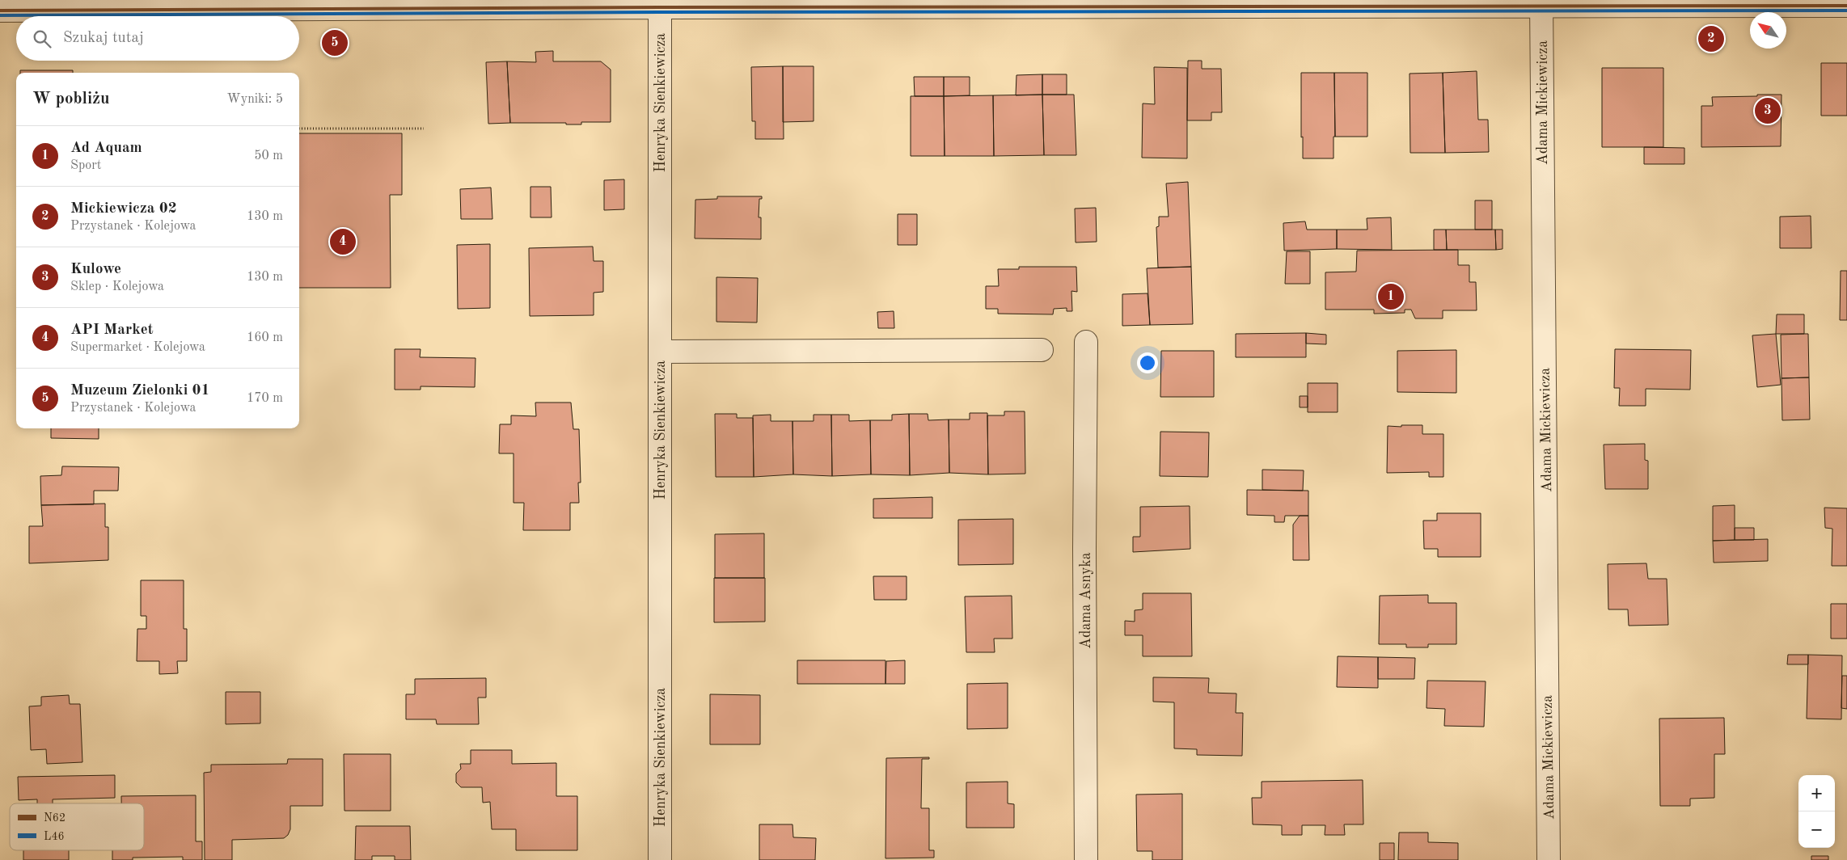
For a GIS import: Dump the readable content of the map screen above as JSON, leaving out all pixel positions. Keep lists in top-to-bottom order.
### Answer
{
  "streets": {
    "street": ["Henryka Sienkiewicza", "Adama Mickiewicza", "Adama Asnyka"]
  },
  "lines": ["transit line N62", "transit line L46"],
  "legend": ["N62", "L46"],
  "north": "top left",
  "page": {
    "search": "Szukaj tutaj",
    "pins": [
      "2",
      "5",
      "3",
      "4",
      "1"
    ],
    "heading": ["W pobliżu", "Wyniki: 5"],
    "list": [
      {
        "mark": "1",
        "name": "Ad Aquam",
        "note": "Sport",
        "value": "50 m"
      },
      {
        "mark": "2",
        "name": "Mickiewicza 02",
        "note": "Przystanek · Kolejowa",
        "value": "130 m"
      },
      {
        "mark": "3",
        "name": "Kulowe",
        "note": "Sklep · Kolejowa",
        "value": "130 m"
      },
      {
        "mark": "4",
        "name": "API Market",
        "note": "Supermarket · Kolejowa",
        "value": "160 m"
      },
      {
        "mark": "5",
        "name": "Muzeum Zielonki 01",
        "note": "Przystanek · Kolejowa",
        "value": "170 m"
      }
    ],
    "map_buttons": ["+", "−"]
  }
}
